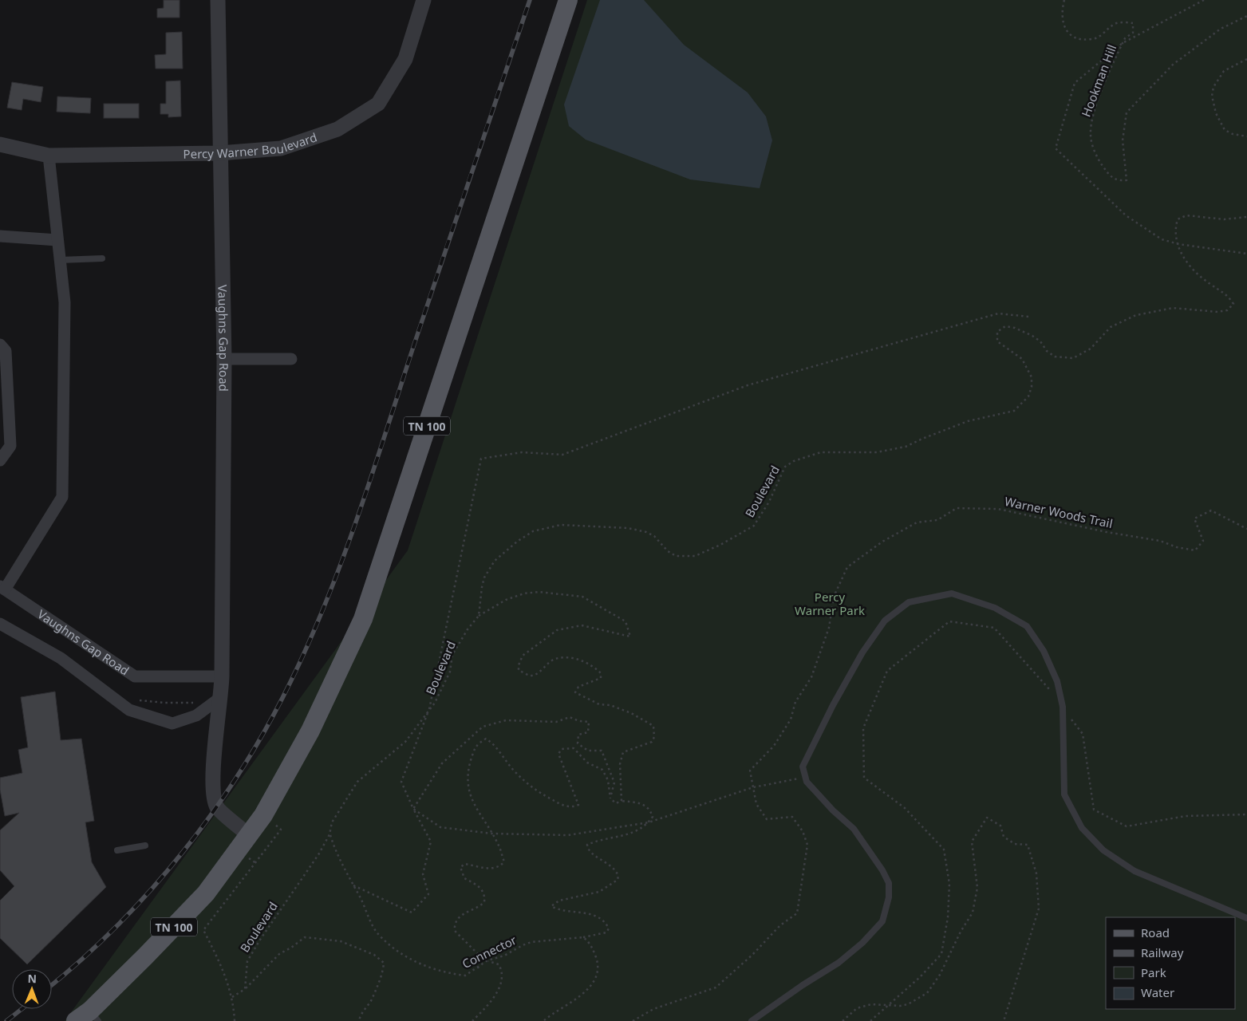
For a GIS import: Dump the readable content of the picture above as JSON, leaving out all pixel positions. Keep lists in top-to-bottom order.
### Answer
{
  "streets": {
    "main road": ["TN 100"],
    "street": ["Percy Warner Boulevard", "Vaughns Gap Road"],
    "path": [
      "Hookman Hill",
      "Boulevard",
      "Warner Woods Trail",
      "Connector"
    ]
  },
  "crossings": [
    ["Percy Warner Boulevard", "Vaughns Gap Road"],
    ["Vaughns Gap Road", "TN 100"],
    ["Boulevard", "Connector"]
  ],
  "parks": ["Percy Warner Park"],
  "legend": [
    "Road",
    "Railway",
    "Park",
    "Water"
  ],
  "north": "top"
}
